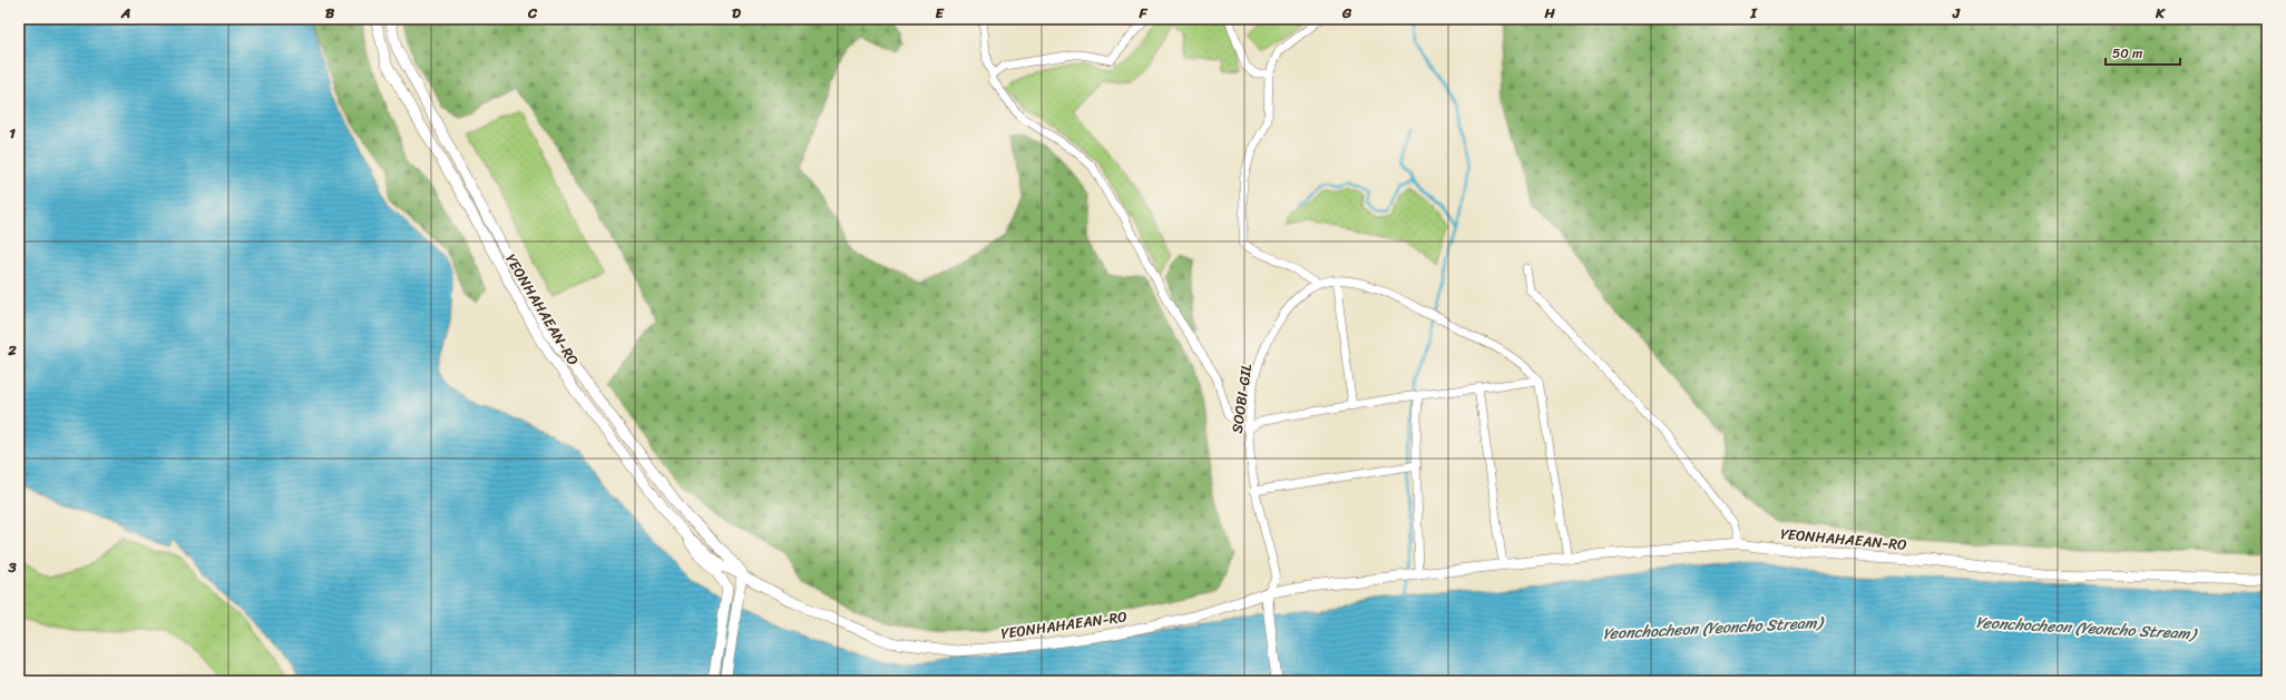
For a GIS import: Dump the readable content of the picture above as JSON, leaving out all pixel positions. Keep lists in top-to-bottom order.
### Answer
{
  "streets": {
    "street": ["YEONHAHAEAN-RO", "SOOBI-GIL"]
  },
  "crossings": [
    ["YEONHAHAEAN-RO", "SOOBI-GIL"]
  ],
  "water": ["Yeonchocheon (Yeoncho Stream)"],
  "scale_bar": "50 m",
  "grid": {
    "columns": [
      "A",
      "B",
      "C",
      "D",
      "E",
      "F",
      "G",
      "H",
      "I",
      "J",
      "K"
    ],
    "rows": ["1", "2", "3"]
  }
}
